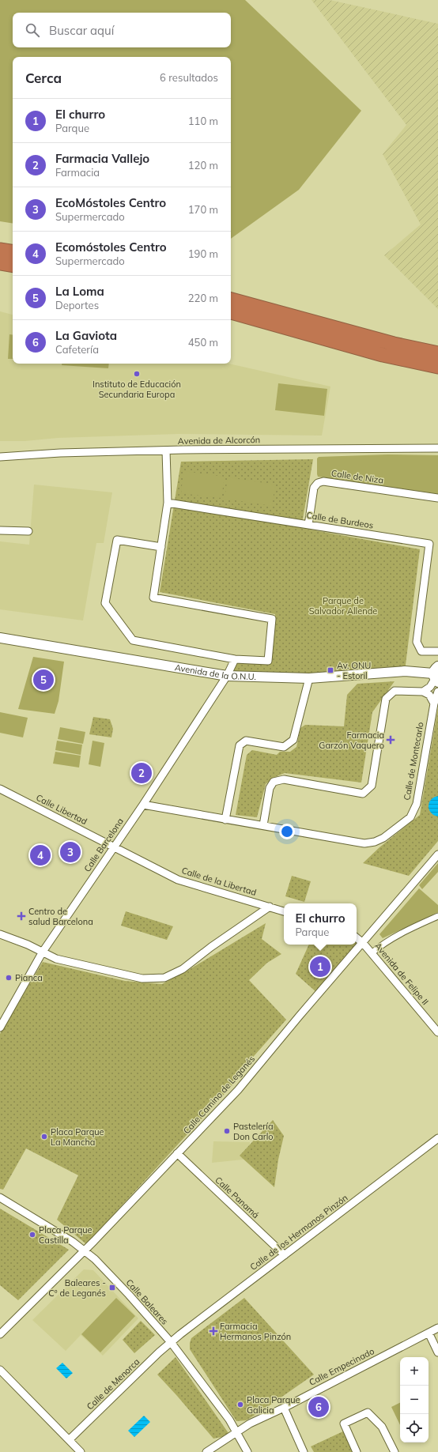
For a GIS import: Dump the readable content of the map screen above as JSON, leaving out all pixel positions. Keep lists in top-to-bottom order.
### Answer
{
  "streets": {
    "street": [
      "Avenida de Alcorcón",
      "Calle de Niza",
      "Calle de Burdeos",
      "Avenida de la O.N.U.",
      "Calle de Montecarlo",
      "Calle Libertad",
      "Calle Barcelona",
      "Calle de la Libertad",
      "Avenida de Felipe II",
      "Calle Camino de Leganés",
      "Calle Panamá",
      "Calle de los Hermanos Pinzón",
      "Calle Baleares",
      "Calle Empecinado",
      "Calle de Menorca"
    ]
  },
  "crossings": [
    ["Calle de Niza", "Calle de Burdeos"],
    ["Avenida de la O.N.U.", "Calle Barcelona"],
    ["Calle de Montecarlo", "Calle Barcelona"],
    ["Calle Libertad", "Calle Barcelona"],
    ["Calle Libertad", "Calle de la Libertad"],
    ["Calle Barcelona", "Calle de la Libertad"],
    ["Avenida de Felipe II", "Calle Camino de Leganés"],
    ["Calle Camino de Leganés", "Calle Panamá"],
    ["Calle Camino de Leganés", "Calle Baleares"],
    ["Calle Panamá", "Calle de los Hermanos Pinzón"],
    ["Calle de los Hermanos Pinzón", "Calle Baleares"],
    ["Calle de los Hermanos Pinzón", "Calle de Menorca"],
    ["Calle Baleares", "Calle Empecinado"],
    ["Calle Baleares", "Calle de Menorca"]
  ],
  "parks": ["Parque de Salvador Allende"],
  "places": {
    "other": [
      "Instituto de Educación Secundaria Europa",
      "Pianca",
      "Pastelería Don Carlo",
      "Placa Parque La Mancha",
      "Placa Parque Castilla",
      "Placa Parque Galicia"
    ],
    "transit": ["Av. ONU - Estoril", "Baleares - Cº de Leganés"],
    "health": ["Farmacia Garzón Vaquero", "Centro de salud Barcelona", "Farmacia Hermanos Pinzón"]
  },
  "page": {
    "search": "Buscar aquí",
    "heading": ["Cerca", "6 resultados"],
    "list": [
      {
        "mark": "1",
        "name": "El churro",
        "note": "Parque",
        "value": "110 m"
      },
      {
        "mark": "2",
        "name": "Farmacia Vallejo",
        "note": "Farmacia",
        "value": "120 m"
      },
      {
        "mark": "3",
        "name": "EcoMóstoles Centro",
        "note": "Supermercado",
        "value": "170 m"
      },
      {
        "mark": "4",
        "name": "Ecomóstoles Centro",
        "note": "Supermercado",
        "value": "190 m"
      },
      {
        "mark": "5",
        "name": "La Loma",
        "note": "Deportes",
        "value": "220 m"
      },
      {
        "mark": "6",
        "name": "La Gaviota",
        "note": "Cafetería",
        "value": "450 m"
      }
    ],
    "pins": [
      "5",
      "2",
      "3",
      "4",
      "1",
      "6"
    ],
    "popup": ["El churro", "Parque"],
    "map_buttons": ["+", "−"]
  }
}
